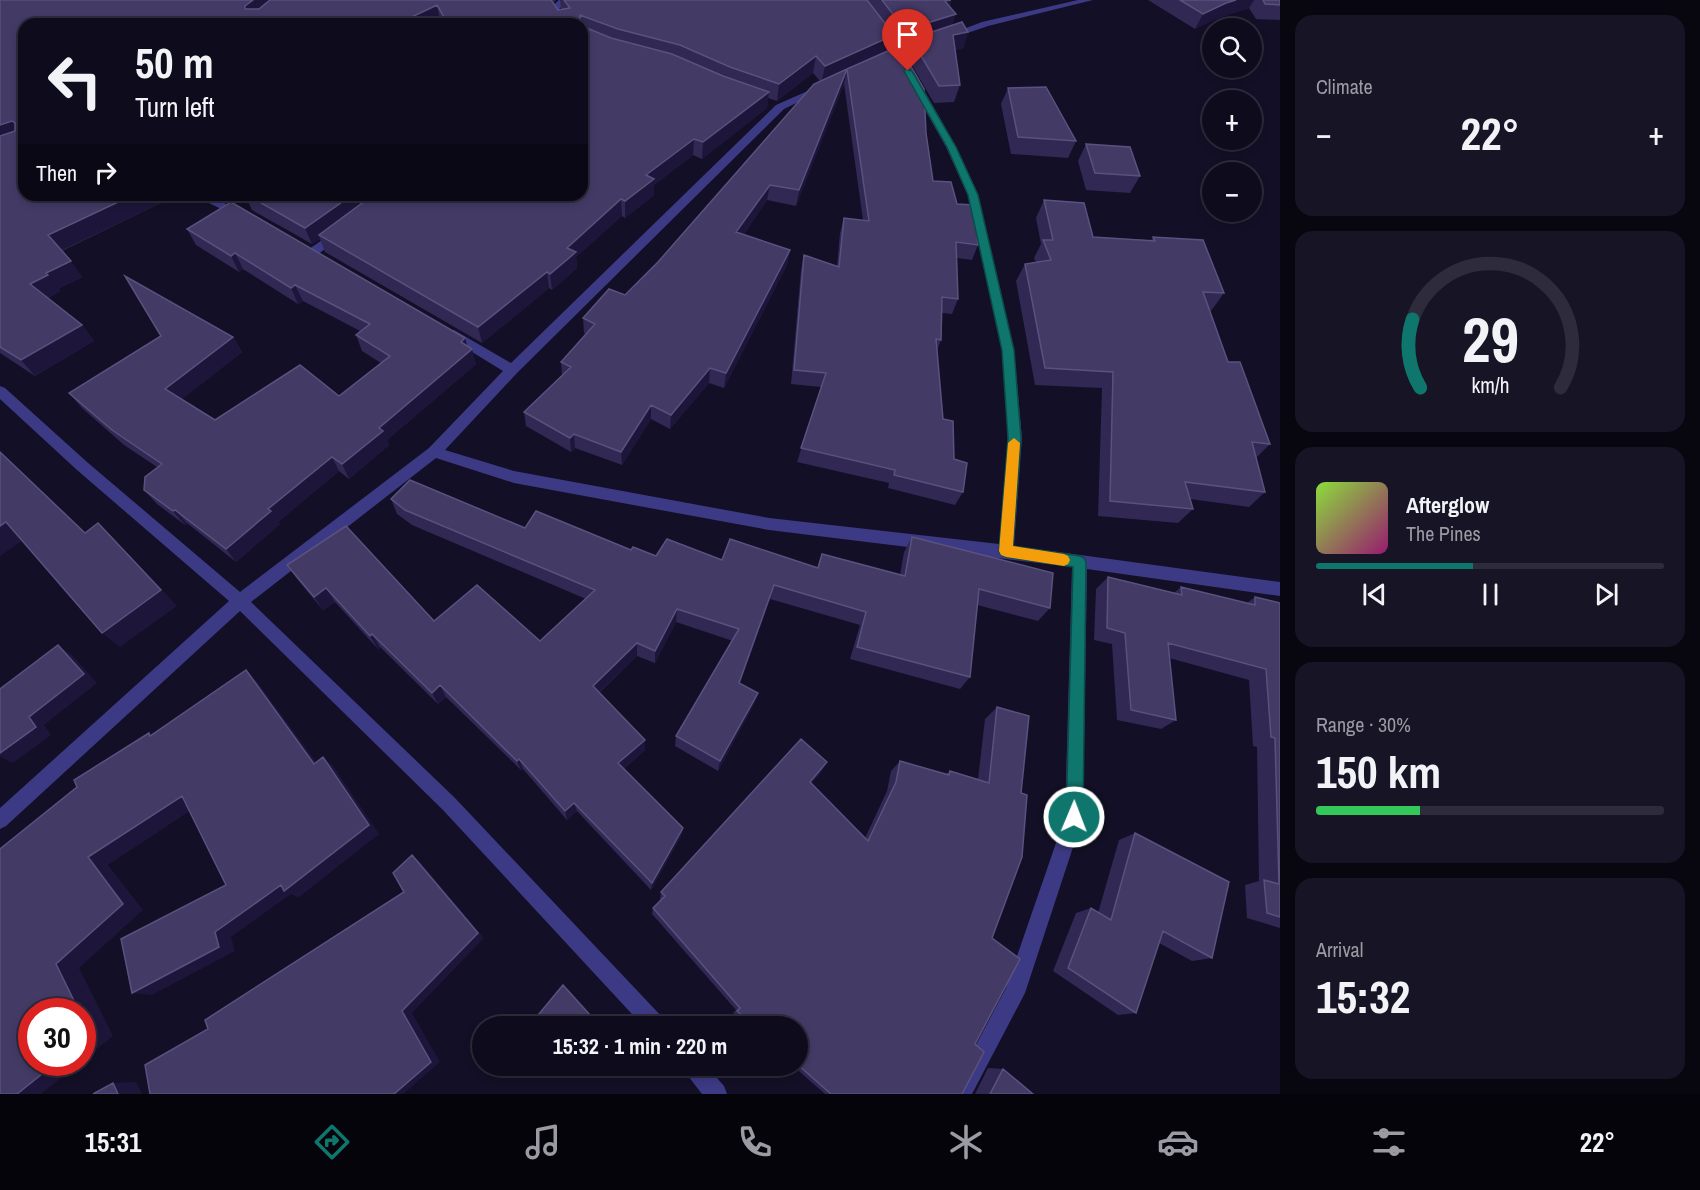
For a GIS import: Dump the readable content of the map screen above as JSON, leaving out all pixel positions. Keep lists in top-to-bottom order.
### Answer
{
  "page": {
    "tile": [
      "Climate",
      ["Range · 30%", "150 km"],
      ["Arrival", "15:32"]
    ],
    "map_buttons": ["+", "−"],
    "turn": ["50 m", "Turn left"],
    "heat": ["−", "22°", "+"],
    "then": "Then",
    "song": ["Afterglow", "The Pines"],
    "limit": "30",
    "trip": "15:32 · 1 min · 220 m",
    "tabs": ["15:31", "22°"],
    "gauge": ["29", "km/h"]
  }
}
